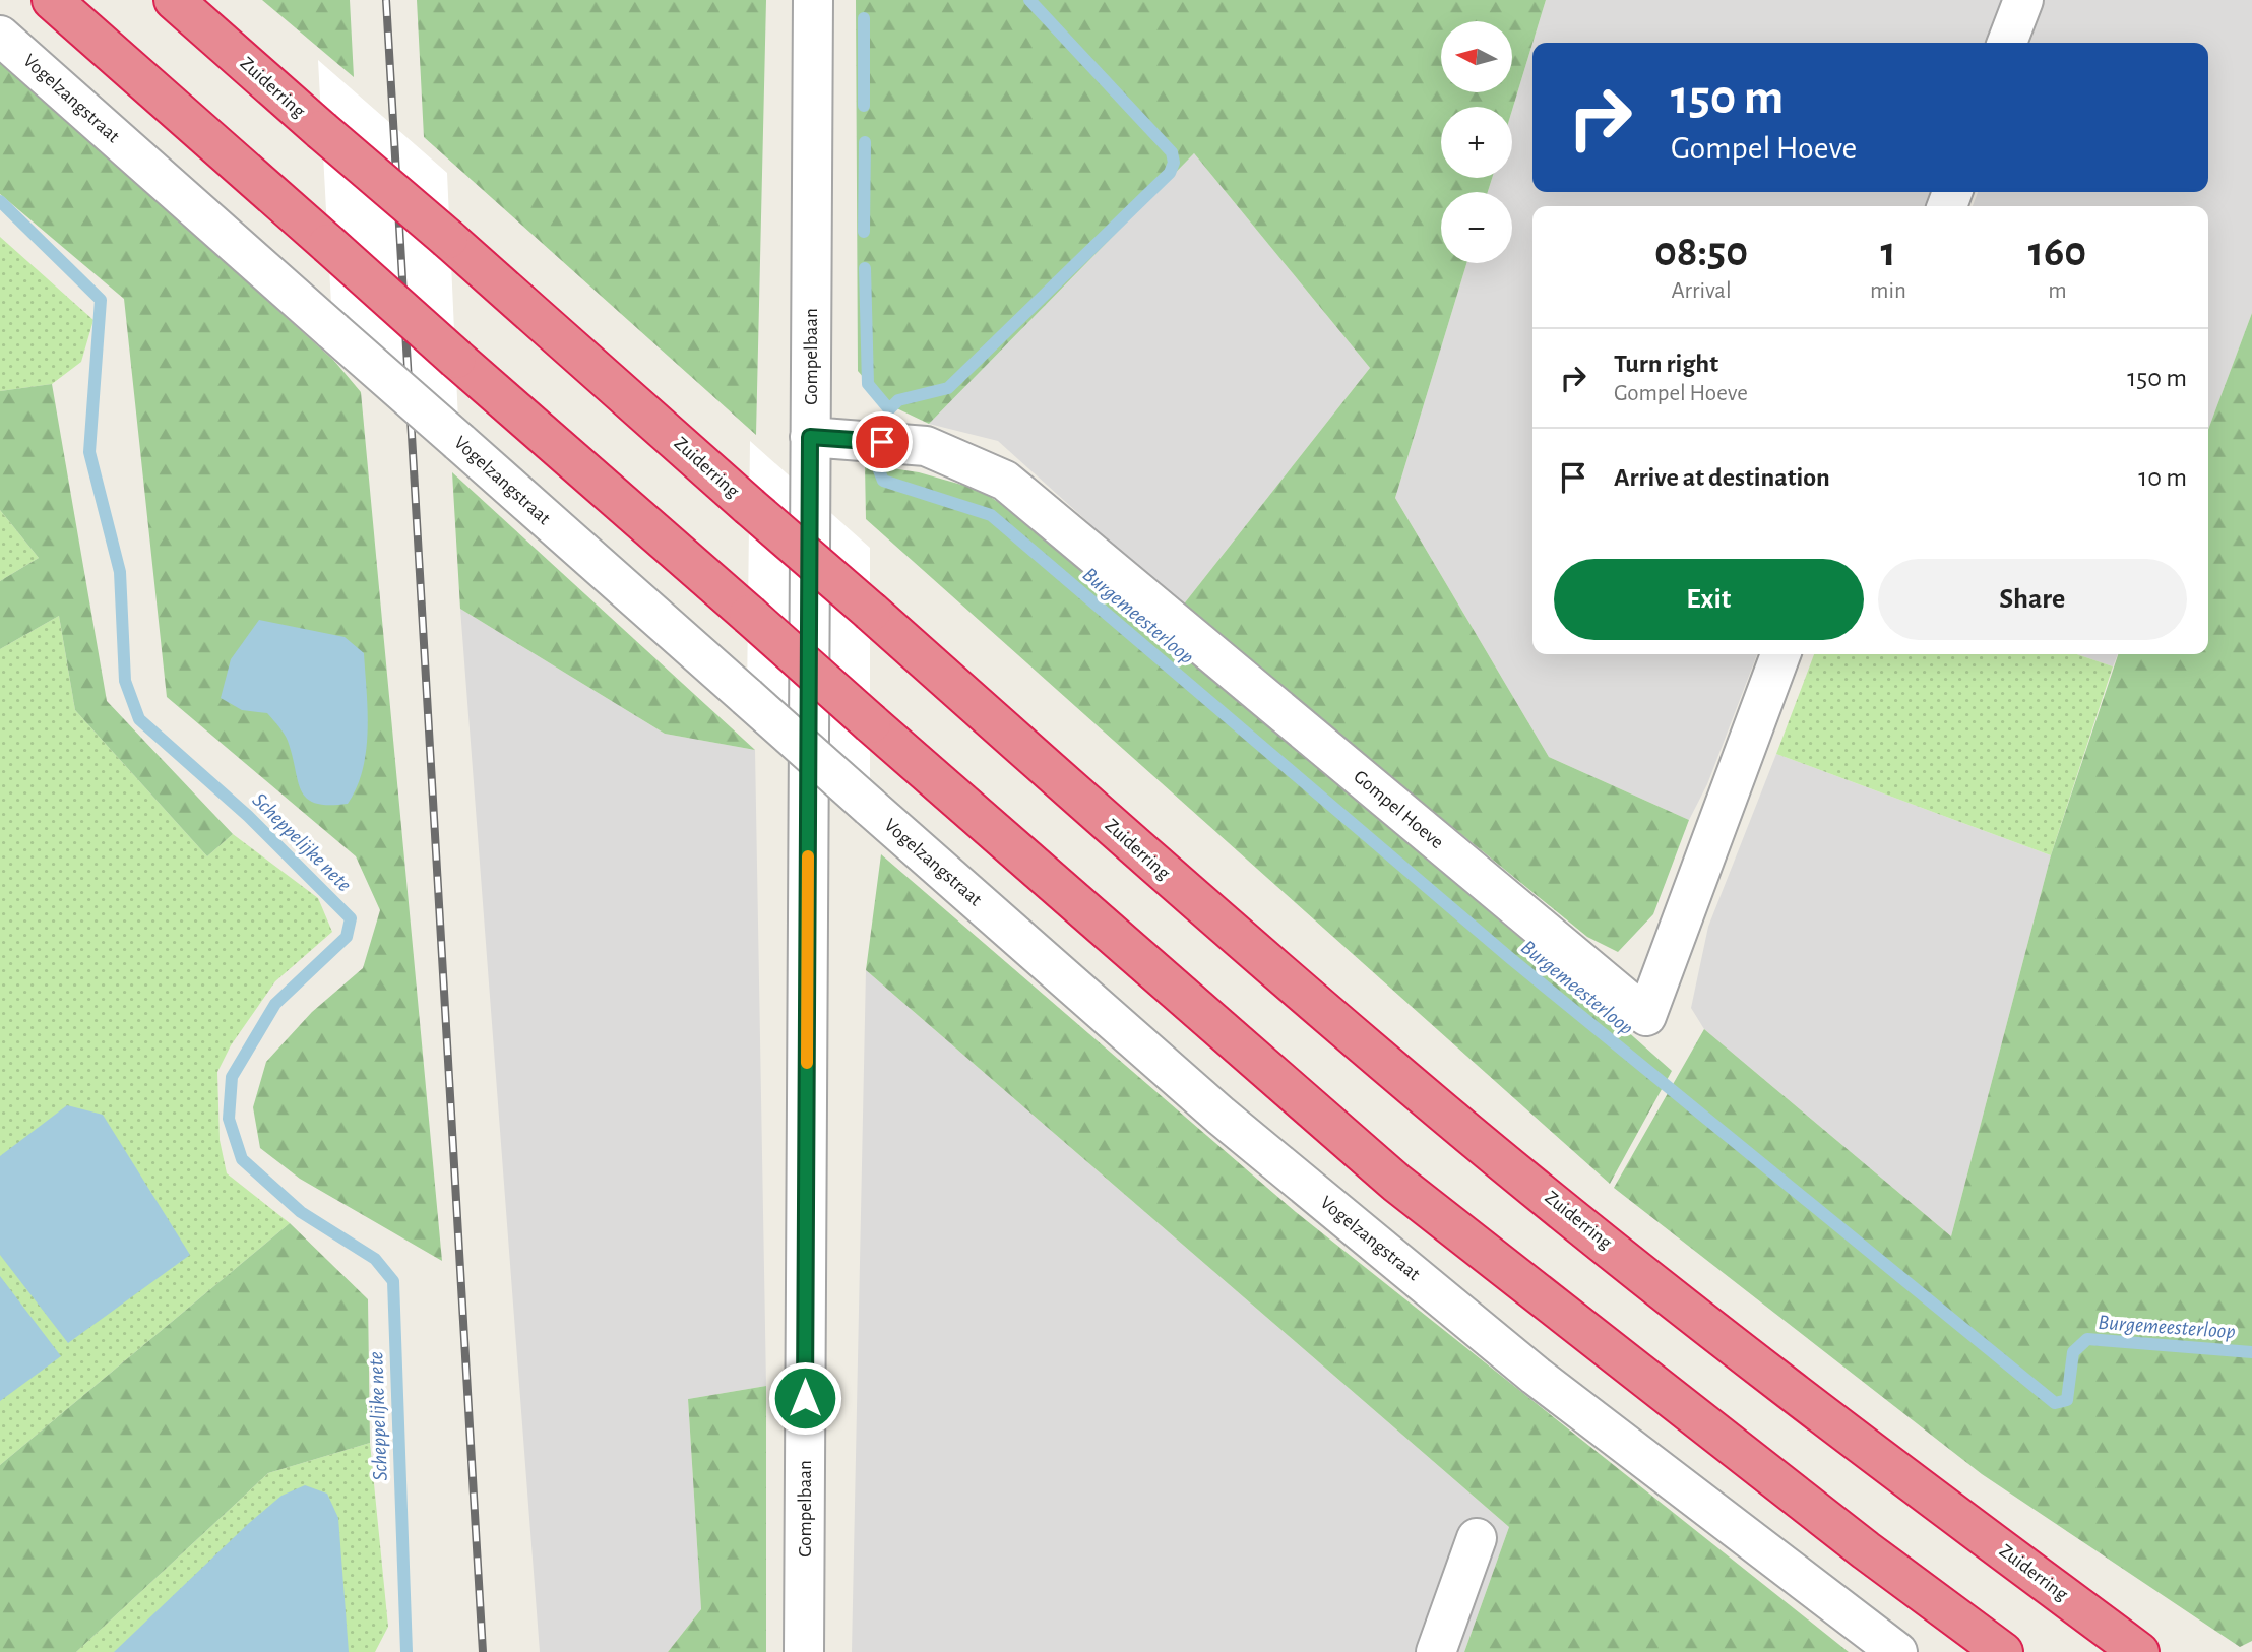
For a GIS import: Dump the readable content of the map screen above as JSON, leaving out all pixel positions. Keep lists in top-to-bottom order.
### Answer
{
  "streets": {
    "highway": ["Zuiderring"],
    "street": ["Vogelzangstraat", "Gompelbaan", "Gompel Hoeve"]
  },
  "crossings": [
    ["Gompelbaan", "Gompel Hoeve"]
  ],
  "water": ["Burgemeesterloop", "Scheppelijke nete"],
  "north": "left",
  "page": {
    "map_buttons": ["+", "−"],
    "turn": ["150 m", "Gompel Hoeve"],
    "eta": [
      "08:50",
      "Arrival",
      "1",
      "min",
      "160",
      "m"
    ],
    "list": [
      {
        "name": "Turn right",
        "note": "Gompel Hoeve",
        "value": "150 m"
      },
      {
        "name": "Arrive at destination",
        "value": "10 m"
      }
    ],
    "buttons": ["Exit", "Share"]
  }
}
